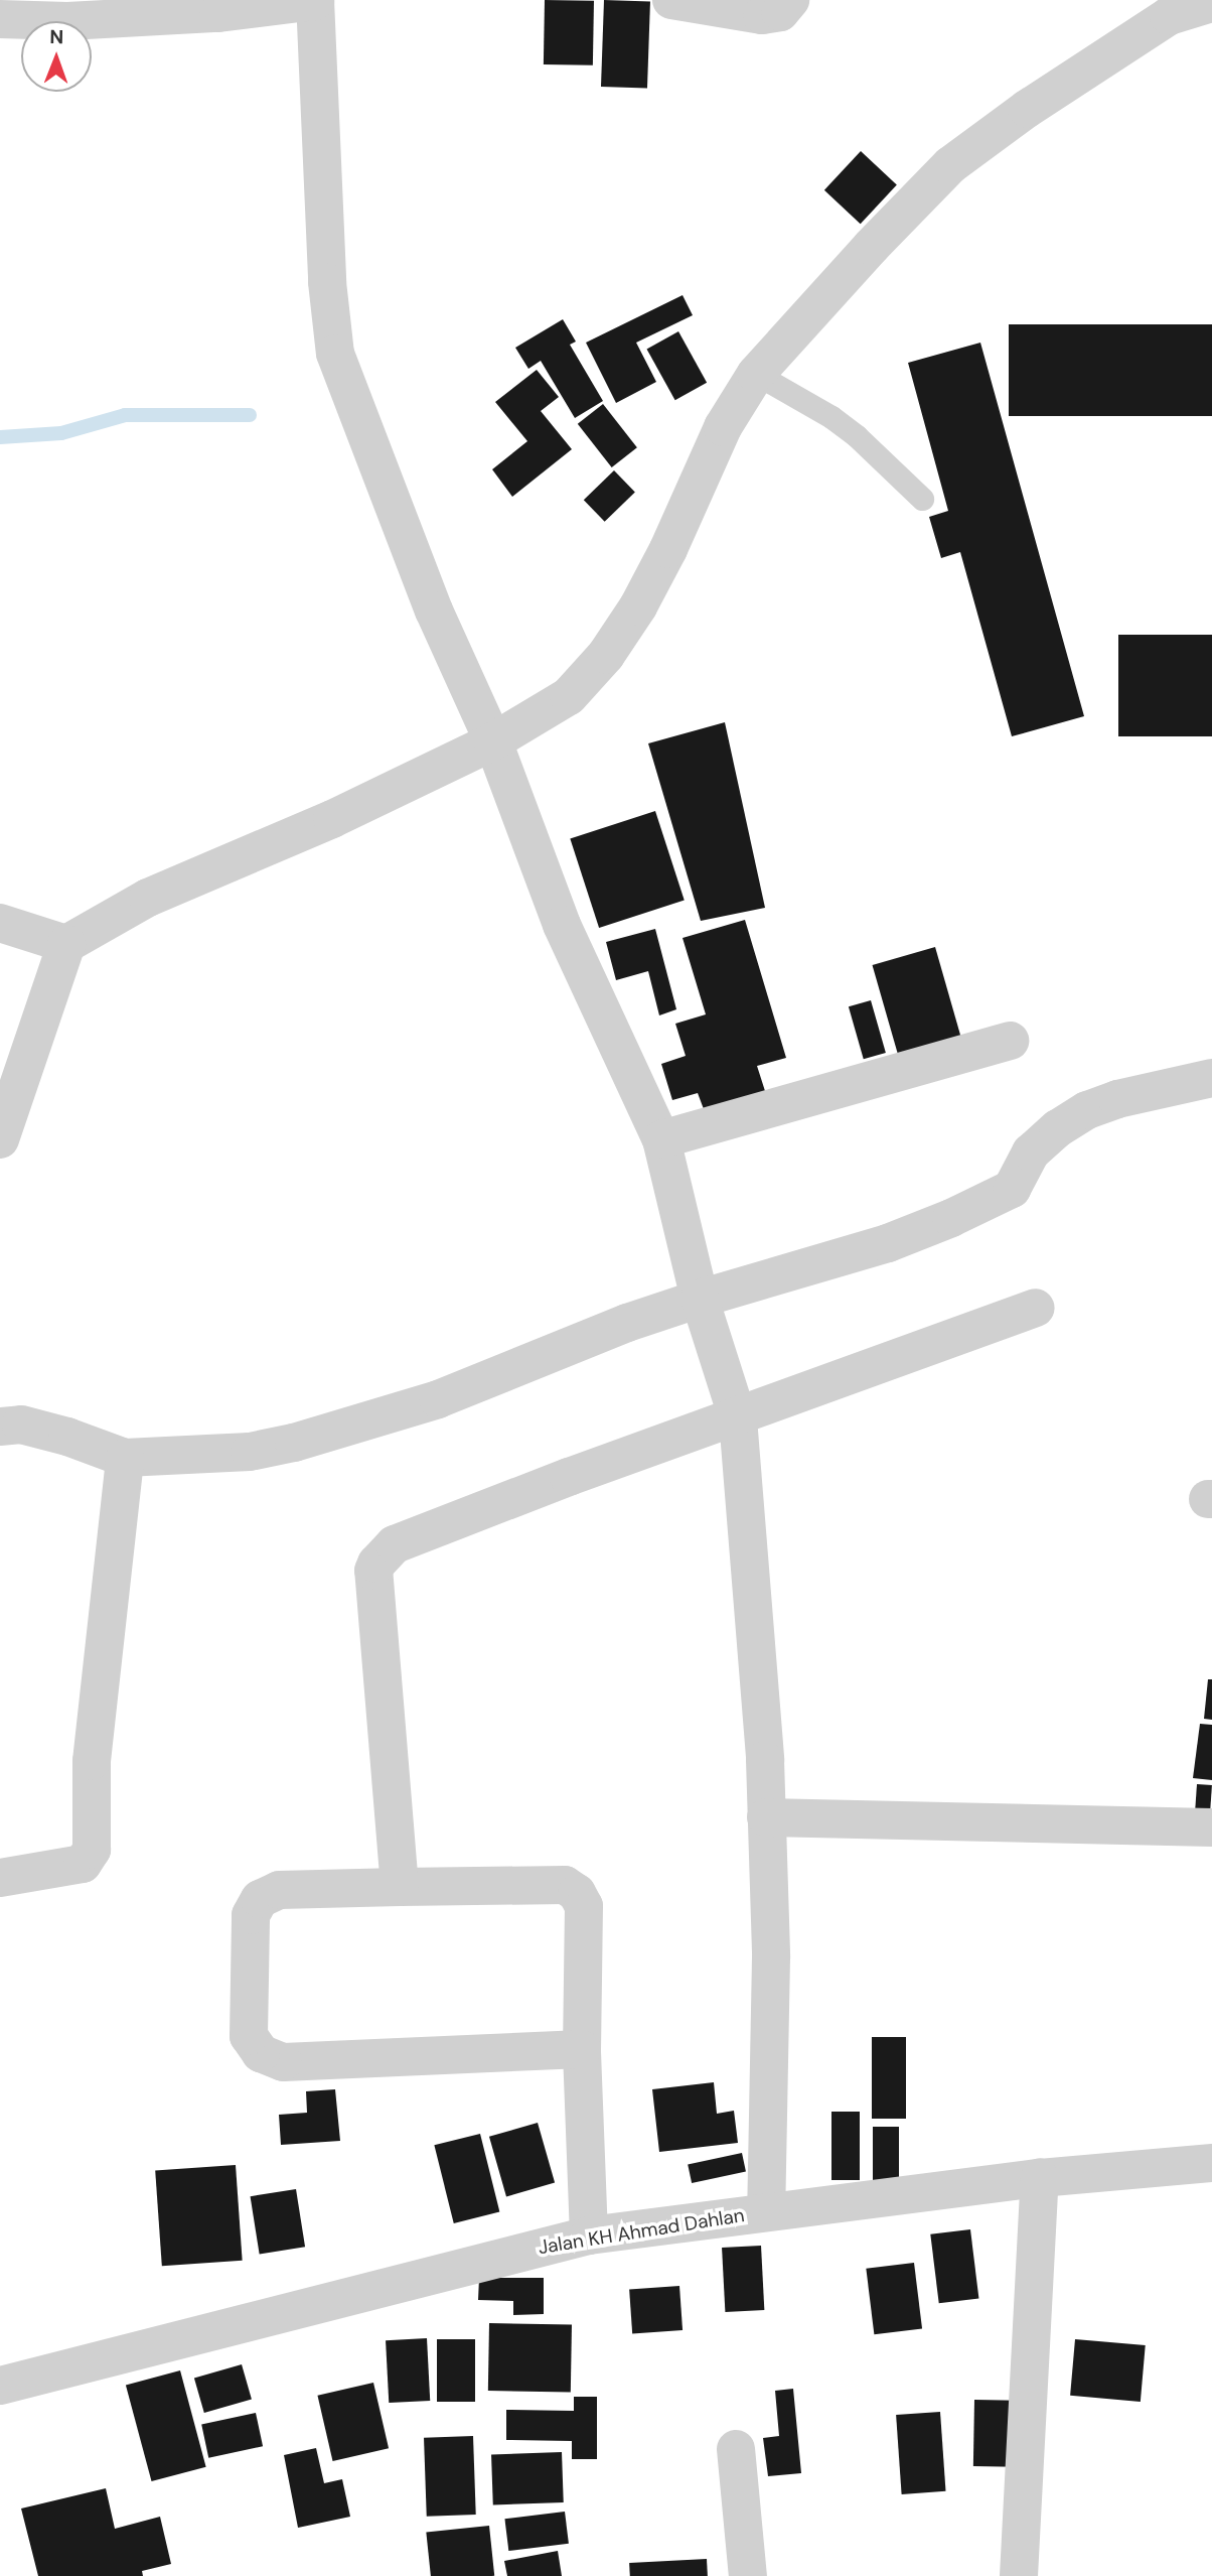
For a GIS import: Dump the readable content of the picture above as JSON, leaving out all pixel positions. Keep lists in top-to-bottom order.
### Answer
{
  "streets": {
    "street": ["Jalan KH Ahmad Dahlan"]
  },
  "north": "top"
}
